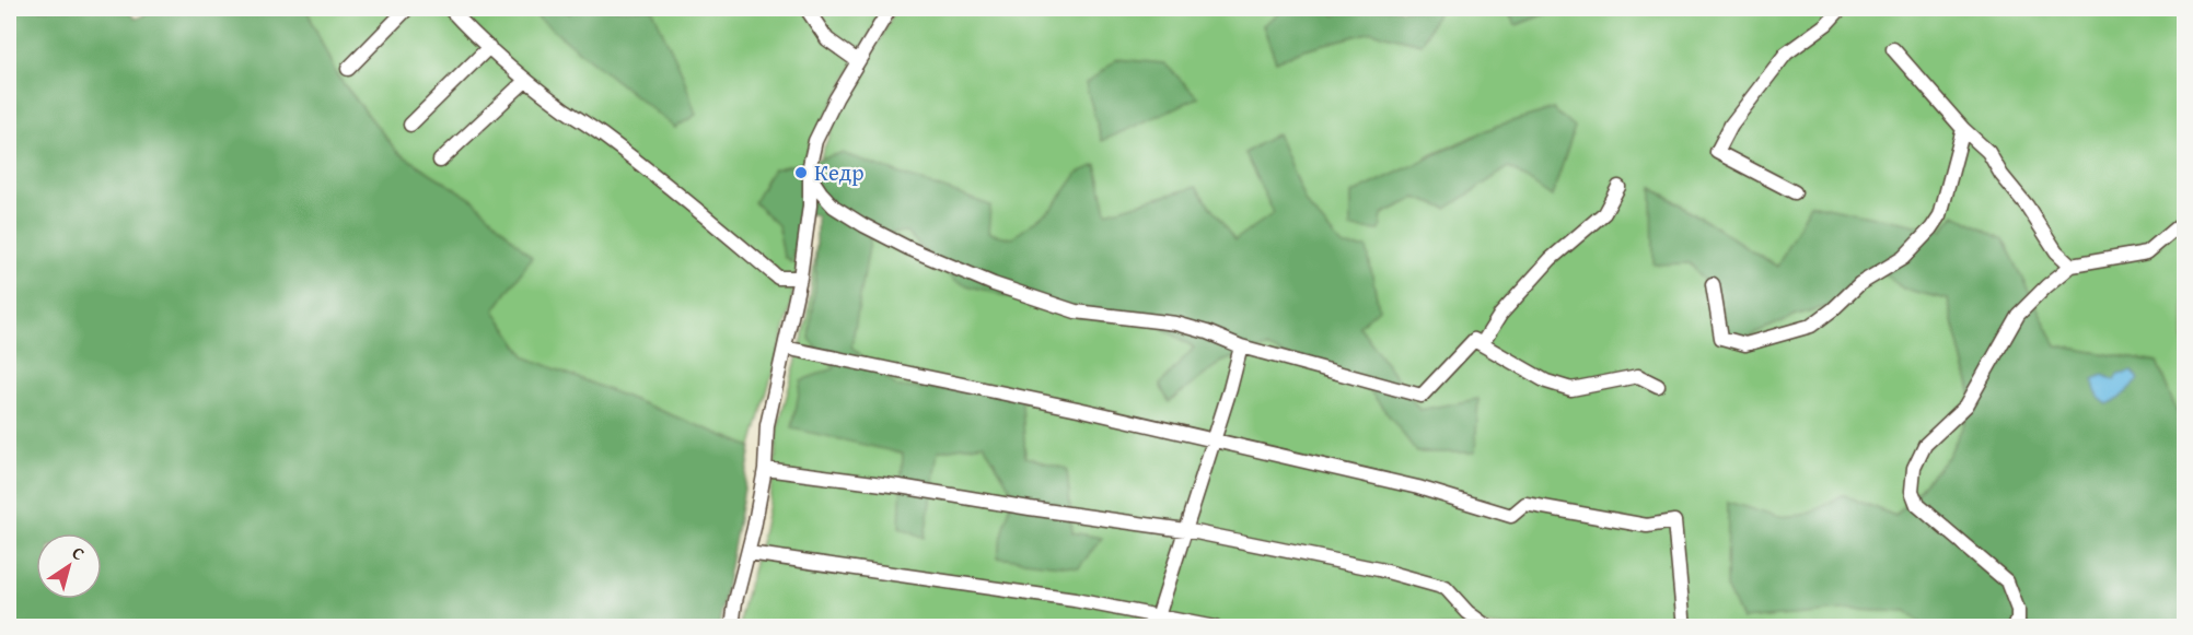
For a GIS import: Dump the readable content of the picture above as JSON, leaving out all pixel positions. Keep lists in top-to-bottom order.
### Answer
{
  "places": ["Кедр"],
  "north": "top right"
}
